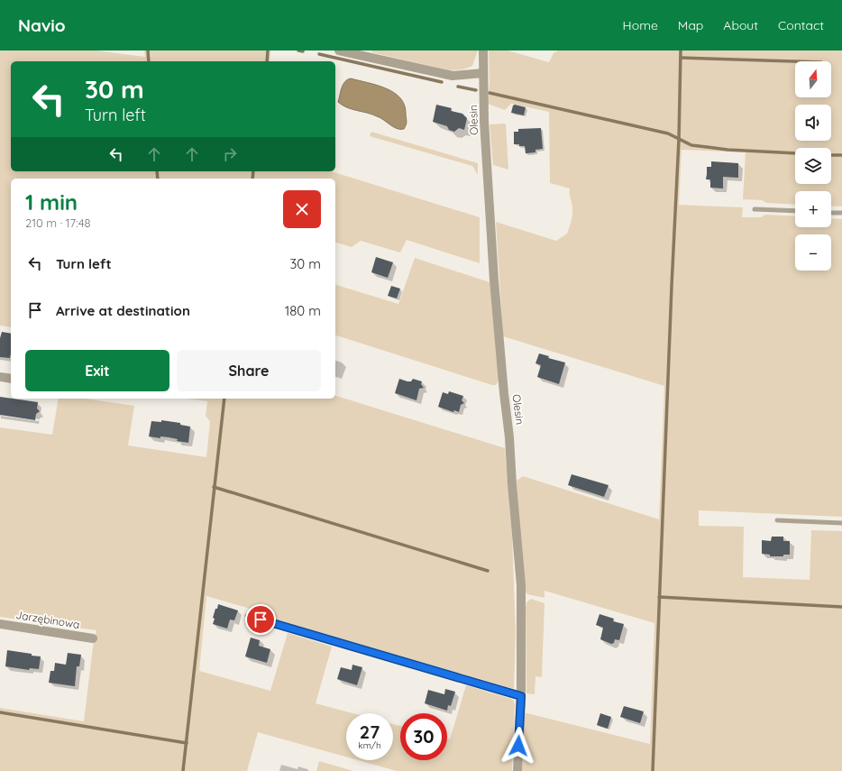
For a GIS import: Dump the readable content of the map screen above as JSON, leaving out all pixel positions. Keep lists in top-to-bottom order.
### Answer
{
  "streets": {
    "street": ["Olesin", "Jarzębinowa"]
  },
  "north": "top",
  "page": {
    "header": "Navio",
    "nav": [
      "Home",
      "Map",
      "About",
      "Contact"
    ],
    "map_buttons": ["+", "−"],
    "turn": ["30 m", "Turn left"],
    "heading": ["1 min", "210 m · 17:48"],
    "list": [
      {
        "name": "Turn left",
        "value": "30 m"
      },
      {
        "name": "Arrive at destination",
        "value": "180 m"
      }
    ],
    "buttons": ["Exit", "Share"],
    "speed": "27 km/h",
    "limit": "30"
  }
}
